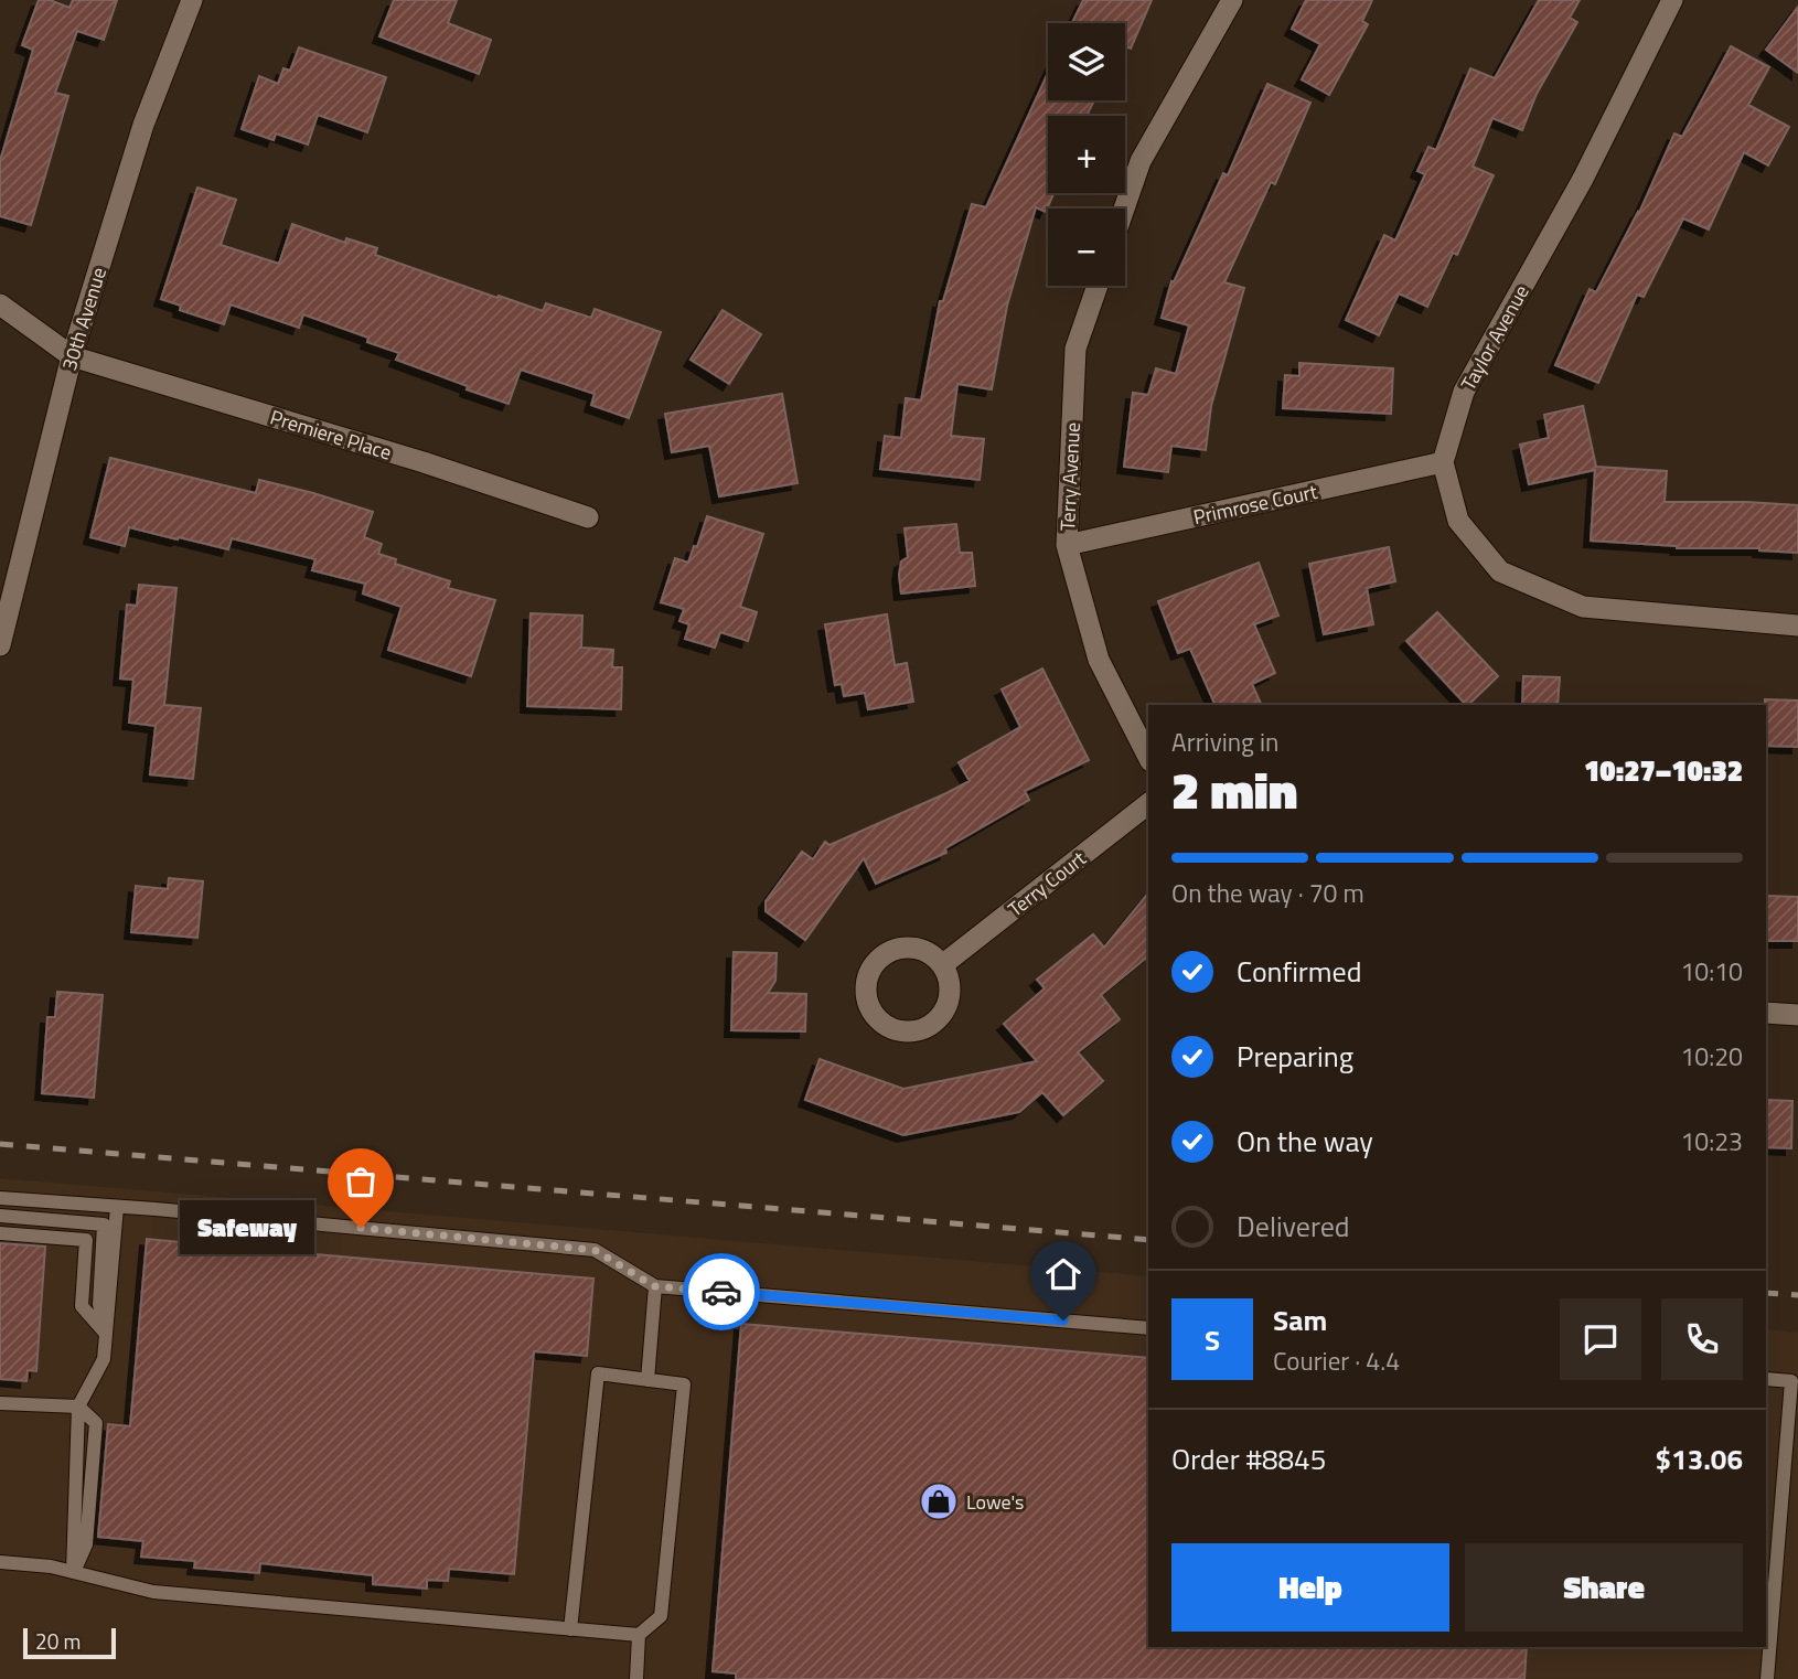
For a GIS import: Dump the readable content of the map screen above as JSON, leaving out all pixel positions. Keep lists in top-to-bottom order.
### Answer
{
  "streets": {
    "street": [
      "30th Avenue",
      "Taylor Avenue",
      "Premiere Place",
      "Terry Avenue",
      "Primrose Court",
      "Terry Court"
    ]
  },
  "crossings": [
    ["30th Avenue", "Premiere Place"],
    ["Taylor Avenue", "Primrose Court"],
    ["Terry Avenue", "Primrose Court"]
  ],
  "places": {
    "other": ["Safeway"],
    "shop": ["Lowe's"]
  },
  "scale_bar": "20 m",
  "page": {
    "map_buttons": ["+", "−"],
    "heading": ["2 min", "Arriving in", "10:27–10:32"],
    "panel": [
      "Sam",
      "Courier · 4.4",
      "Order #8845",
      "$13.06"
    ],
    "bar": "On the way · 70 m",
    "list": [
      ["Confirmed", "10:10"],
      ["Preparing", "10:20"],
      ["On the way", "10:23"],
      "Delivered"
    ],
    "bubble": "Safeway",
    "round": "S",
    "buttons": ["Help", "Share"],
    "scale": "20 m"
  }
}
